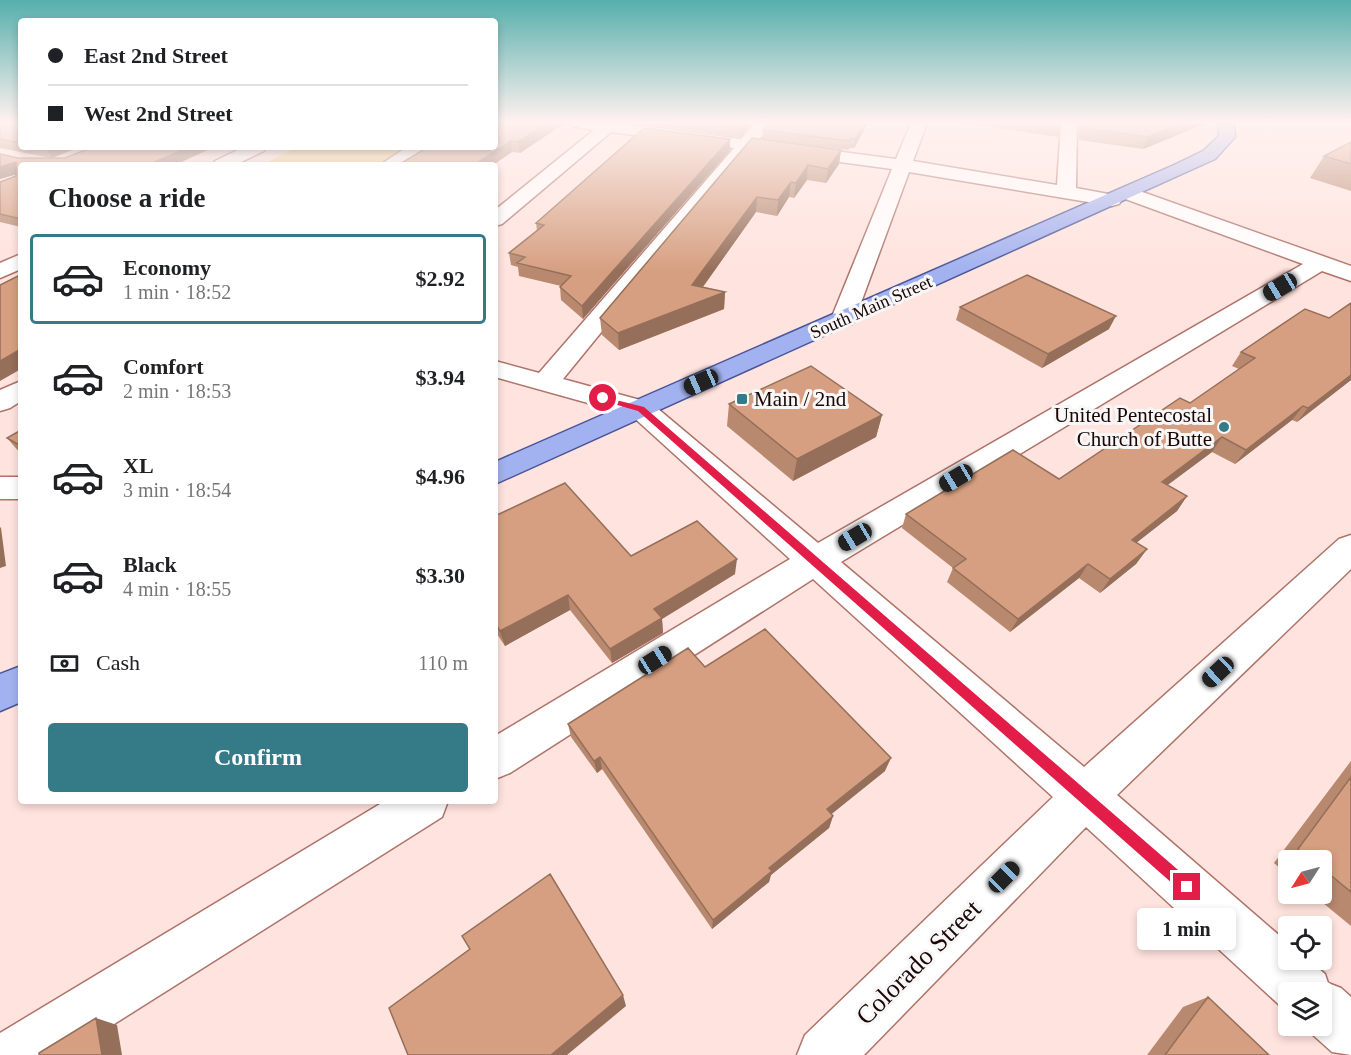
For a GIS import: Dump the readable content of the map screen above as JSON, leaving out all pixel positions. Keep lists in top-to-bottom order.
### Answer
{
  "streets": {
    "main road": ["South Main Street"],
    "street": ["Colorado Street"]
  },
  "places": {
    "transit": ["Main / 2nd"],
    "other": ["United Pentecostal Church of Butte"]
  },
  "north": "bottom left",
  "page": {
    "banner": ["East 2nd Street", "West 2nd Street"],
    "heading": "Choose a ride",
    "list": [
      {
        "name": "Economy",
        "note": "1 min · 18:52",
        "value": "$2.92"
      },
      {
        "name": "Comfort",
        "note": "2 min · 18:53",
        "value": "$3.94"
      },
      {
        "name": "XL",
        "note": "3 min · 18:54",
        "value": "$4.96"
      },
      {
        "name": "Black",
        "note": "4 min · 18:55",
        "value": "$3.30"
      }
    ],
    "pay": ["Cash", "110 m"],
    "buttons": "Confirm",
    "bubble": "1 min"
  }
}
